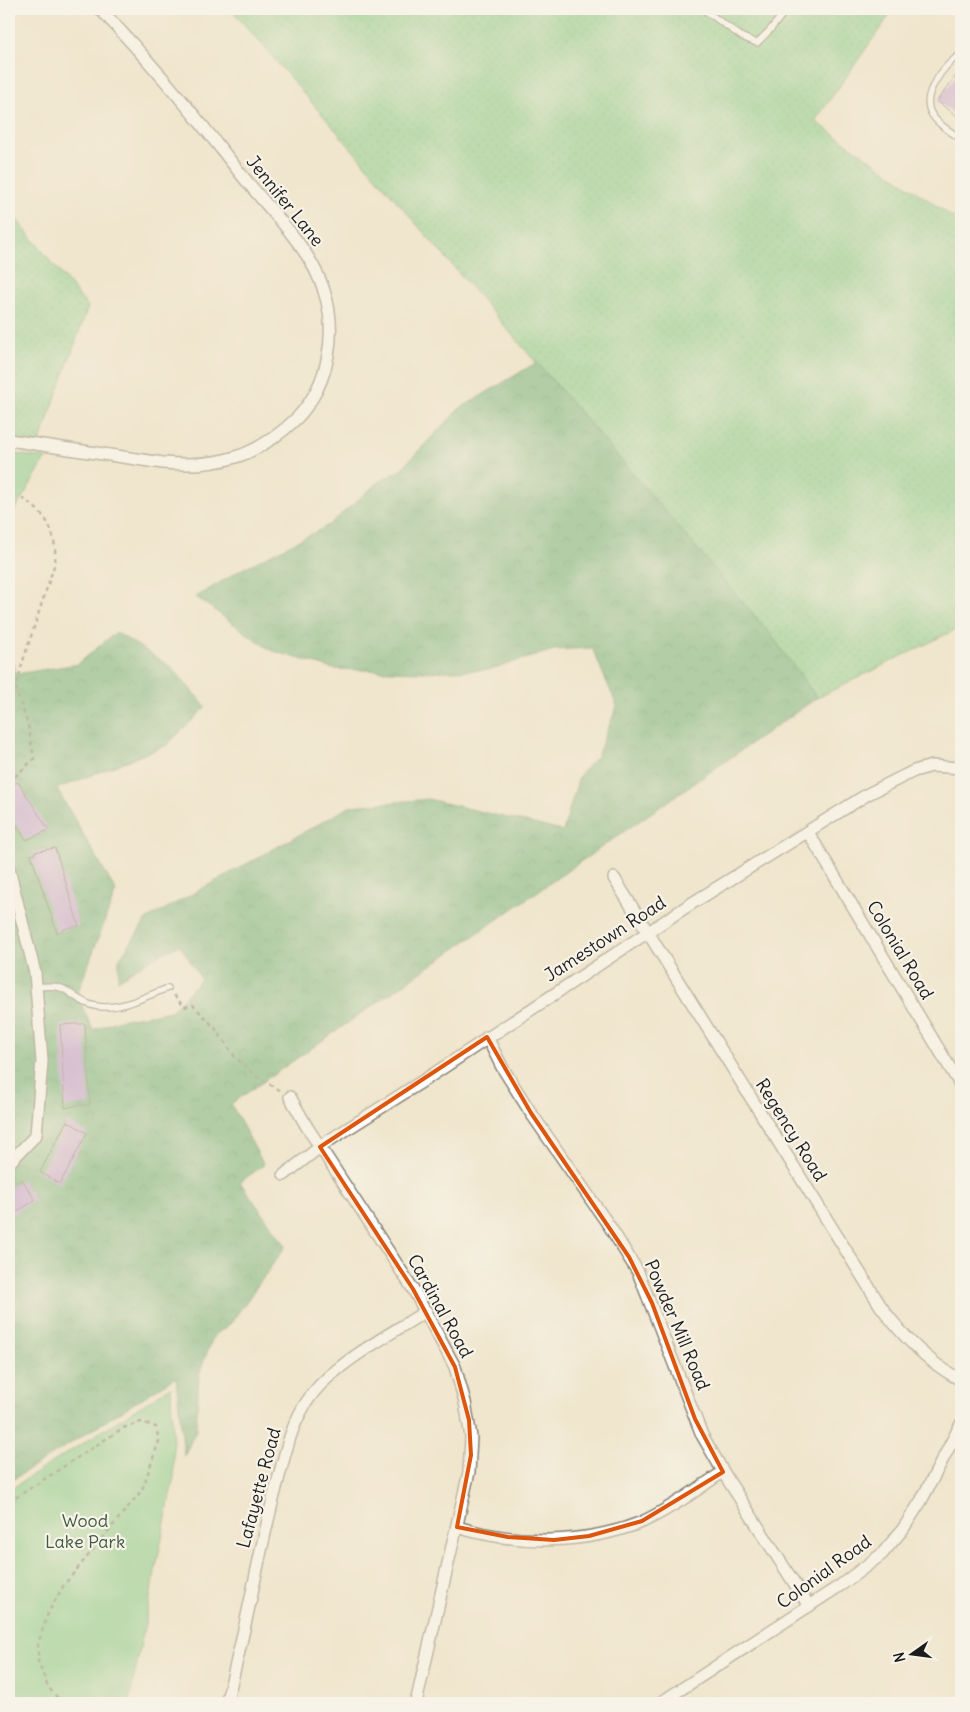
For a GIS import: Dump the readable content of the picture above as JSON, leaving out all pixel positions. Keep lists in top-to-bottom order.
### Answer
{
  "streets": {
    "street": [
      "Jennifer Lane",
      "Jamestown Road",
      "Colonial Road",
      "Regency Road",
      "Cardinal Road",
      "Powder Mill Road",
      "Lafayette Road"
    ]
  },
  "crossings": [
    ["Jamestown Road", "Colonial Road"],
    ["Jamestown Road", "Regency Road"],
    ["Jamestown Road", "Cardinal Road"],
    ["Jamestown Road", "Powder Mill Road"],
    ["Colonial Road", "Powder Mill Road"],
    ["Cardinal Road", "Lafayette Road"]
  ],
  "parks": ["Wood Lake Park"],
  "north": "left"
}
